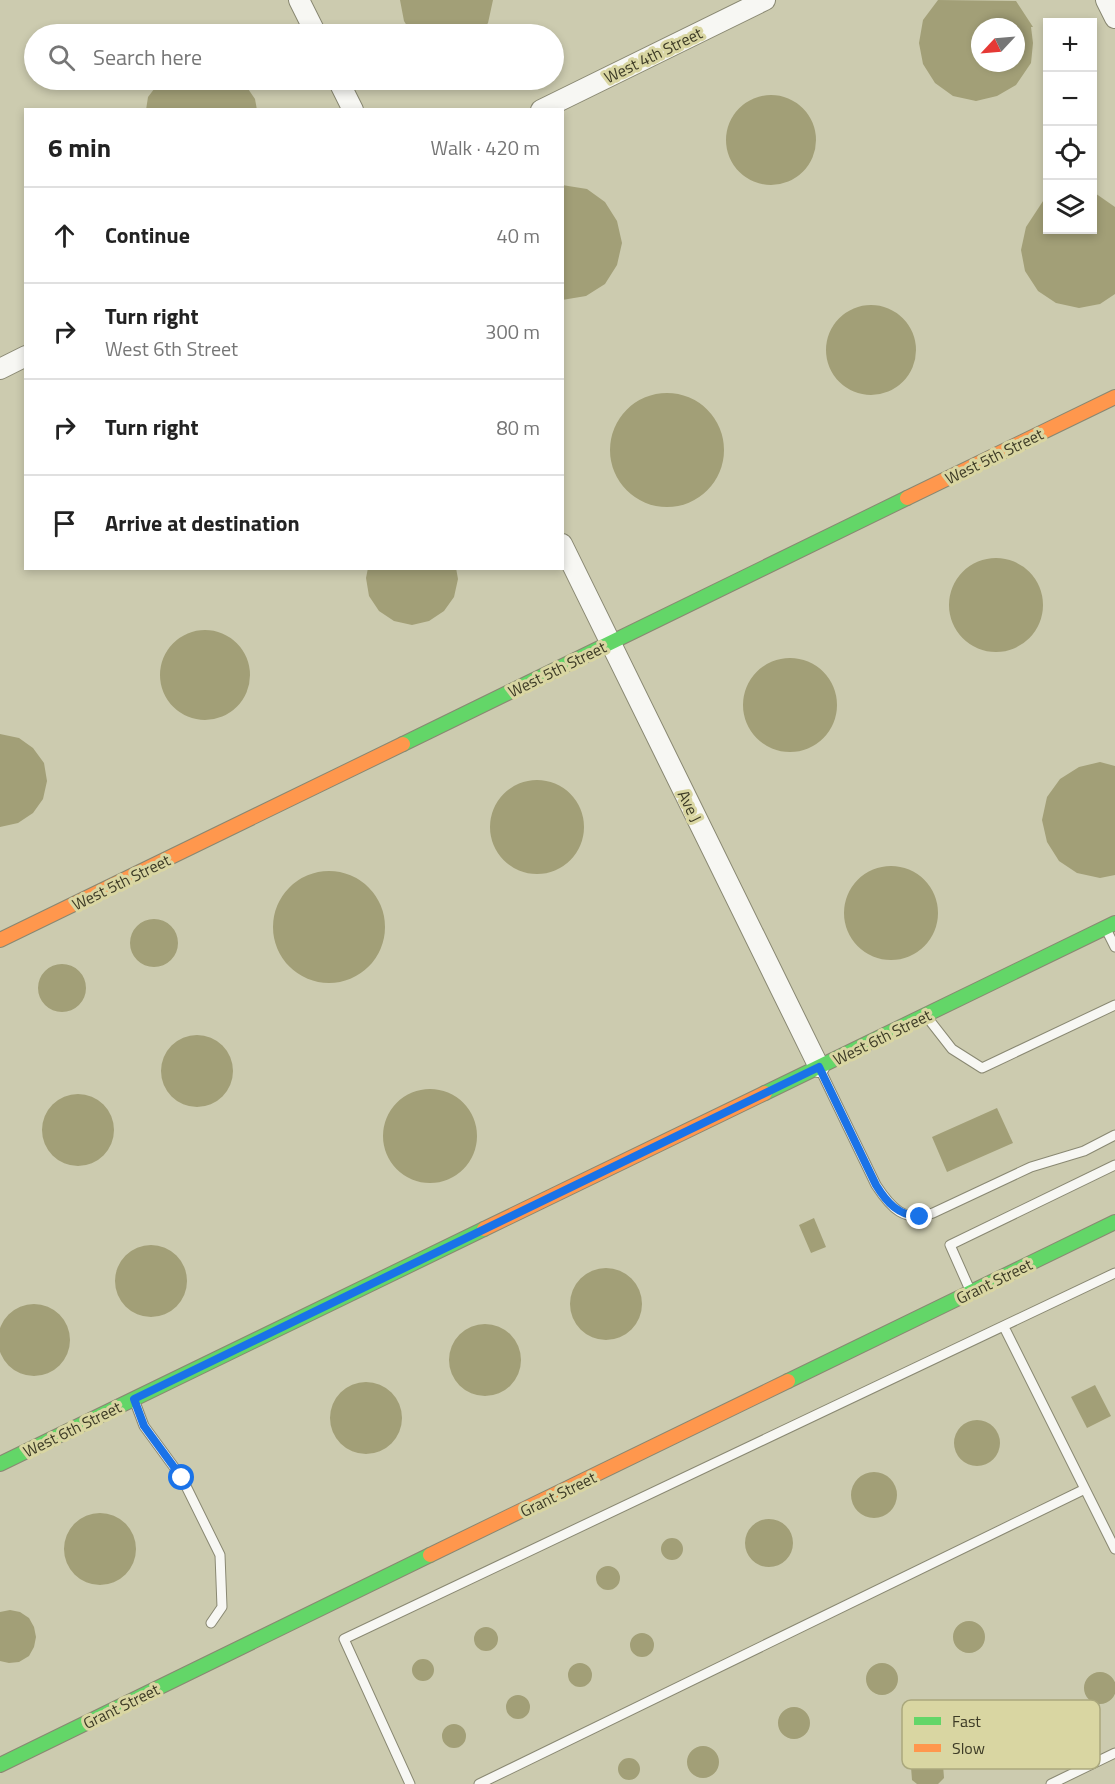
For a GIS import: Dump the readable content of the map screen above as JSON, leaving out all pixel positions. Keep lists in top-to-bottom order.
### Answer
{
  "streets": {
    "street": [
      "West 4th Street",
      "West 5th Street",
      "Ave J",
      "West 6th Street",
      "Grant Street"
    ]
  },
  "crossings": [
    ["West 5th Street", "Ave J"],
    ["Ave J", "West 6th Street"]
  ],
  "legend": ["Fast", "Slow"],
  "north": "bottom left",
  "page": {
    "map_buttons": ["+", "−"],
    "search": "Search here",
    "heading": ["6 min", "Walk · 420 m"],
    "list": [
      ["Continue", "40 m"],
      ["Turn right", "West 6th Street", "300 m"],
      ["Turn right", "80 m"],
      "Arrive at destination"
    ]
  }
}
